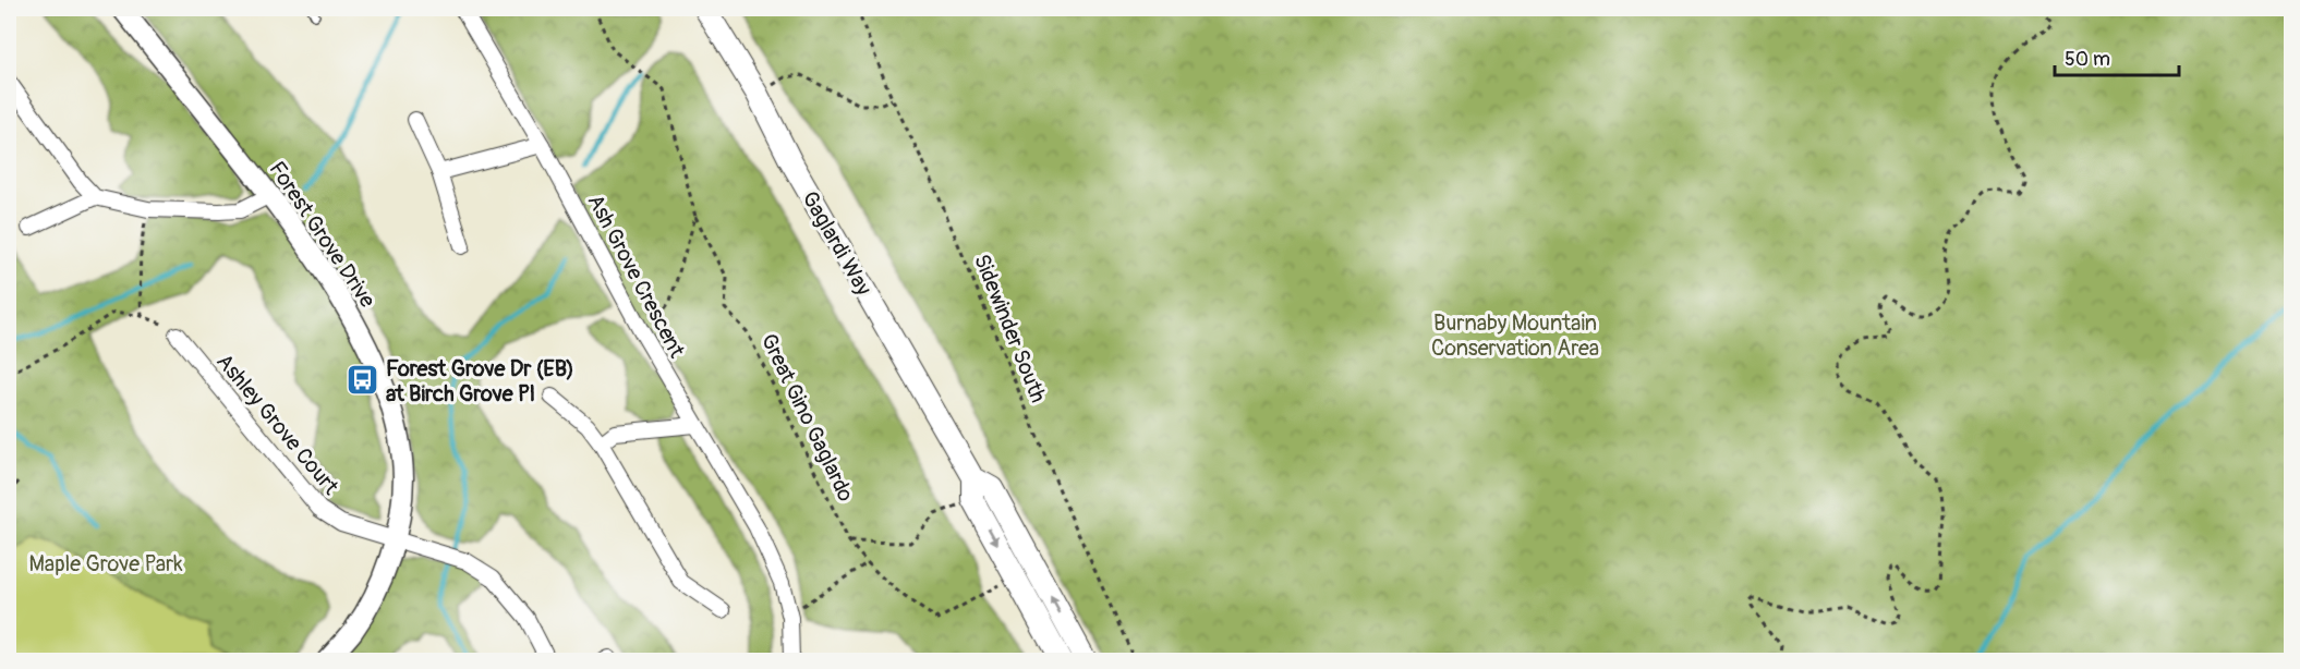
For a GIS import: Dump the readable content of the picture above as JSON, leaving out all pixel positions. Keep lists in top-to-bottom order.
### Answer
{
  "streets": {
    "main road": ["Gaglardi Way"],
    "street": ["Forest Grove Drive", "Ash Grove Crescent", "Ashley Grove Court"],
    "path": ["Sidewinder South", "Great Gino Gaglardo"]
  },
  "crossings": [
    ["Forest Grove Drive", "Ashley Grove Court"]
  ],
  "parks": ["Burnaby Mountain Conservation Area", "Maple Grove Park"],
  "places": {
    "bus stop": ["Forest Grove Dr (EB) at Birch Grove Pl"]
  },
  "scale_bar": "50 m"
}
